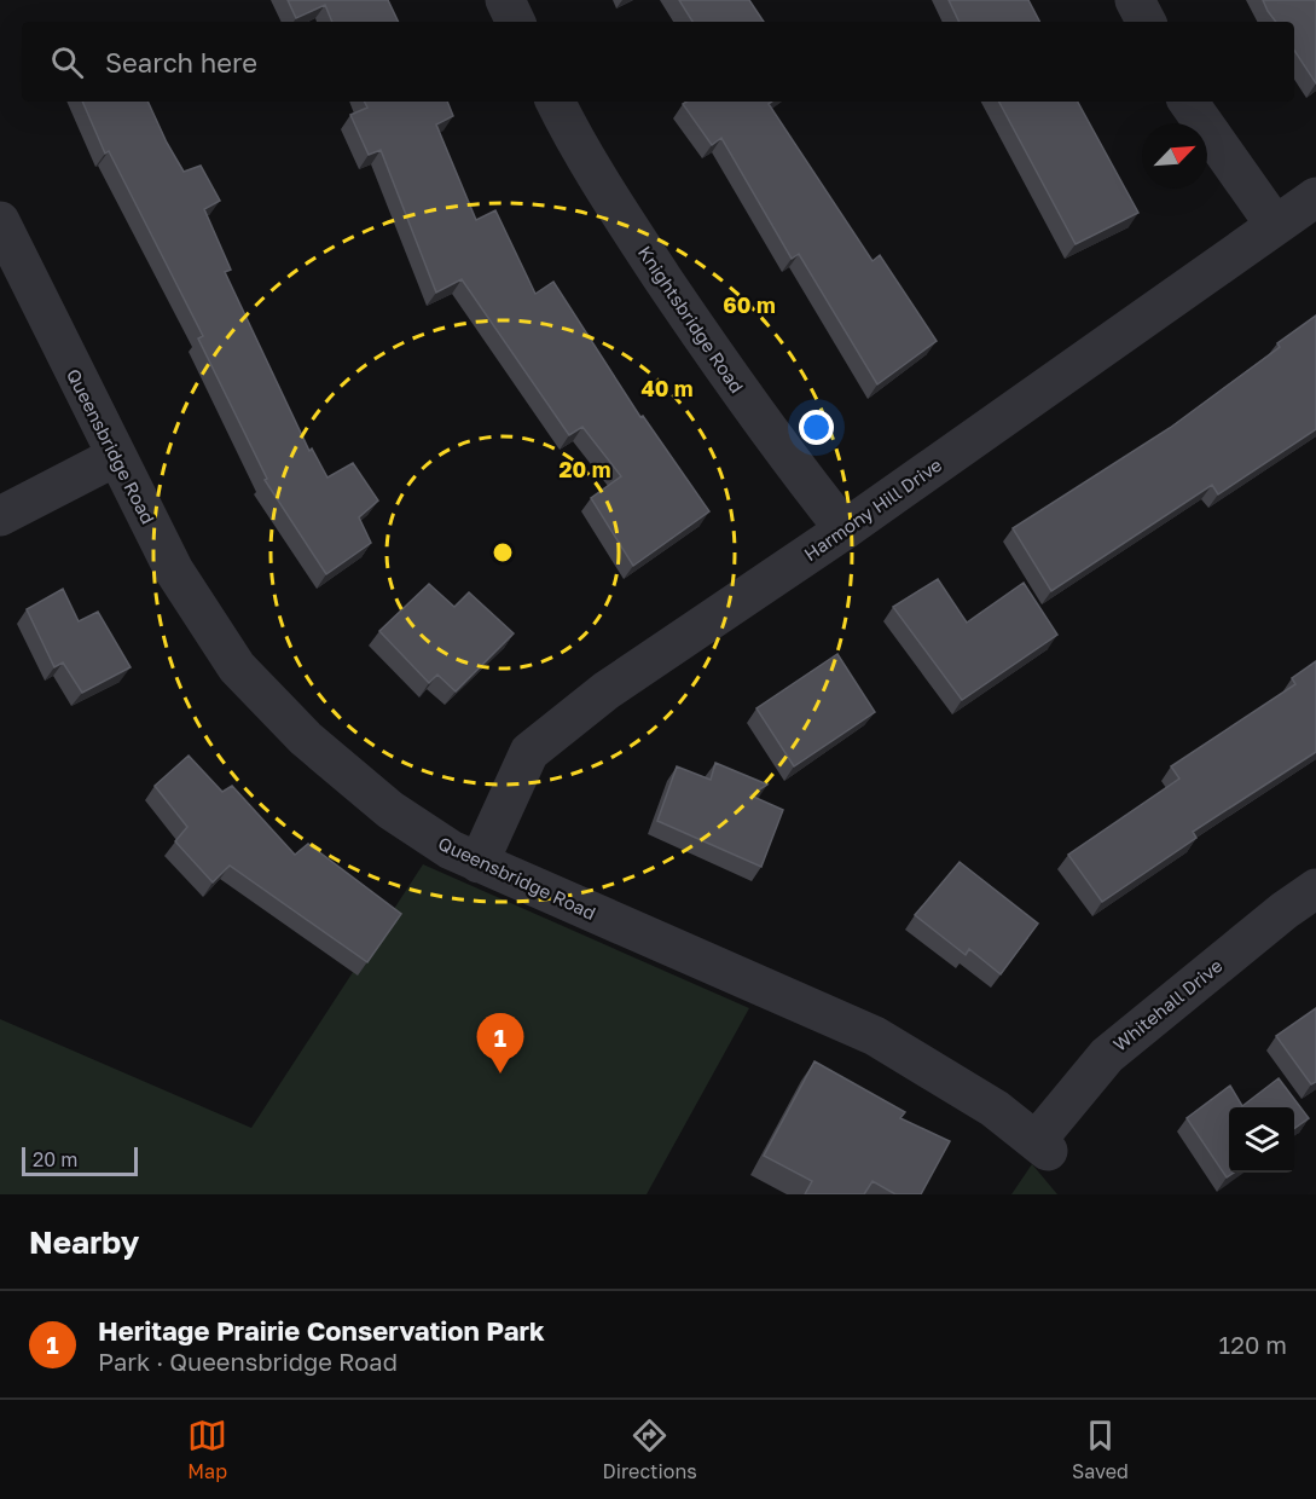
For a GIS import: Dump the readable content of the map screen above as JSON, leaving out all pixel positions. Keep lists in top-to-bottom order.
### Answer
{
  "streets": {
    "street": [
      "Knightsbridge Road",
      "Queensbridge Road",
      "Harmony Hill Drive",
      "Whitehall Drive"
    ]
  },
  "crossings": [
    ["Knightsbridge Road", "Harmony Hill Drive"],
    ["Queensbridge Road", "Harmony Hill Drive"],
    ["Queensbridge Road", "Whitehall Drive"]
  ],
  "scale_bar": "20 m",
  "north": "top right",
  "page": {
    "search": "Search here",
    "pins": "1",
    "scale": "20 m",
    "heading": "Nearby",
    "list": [
      {
        "mark": "1",
        "name": "Heritage Prairie Conservation Park",
        "note": "Park · Queensbridge Road",
        "value": "120 m"
      }
    ],
    "nav": ["Map", "Directions", "Saved"]
  },
  "rings": ["60 m", "40 m", "20 m"]
}
